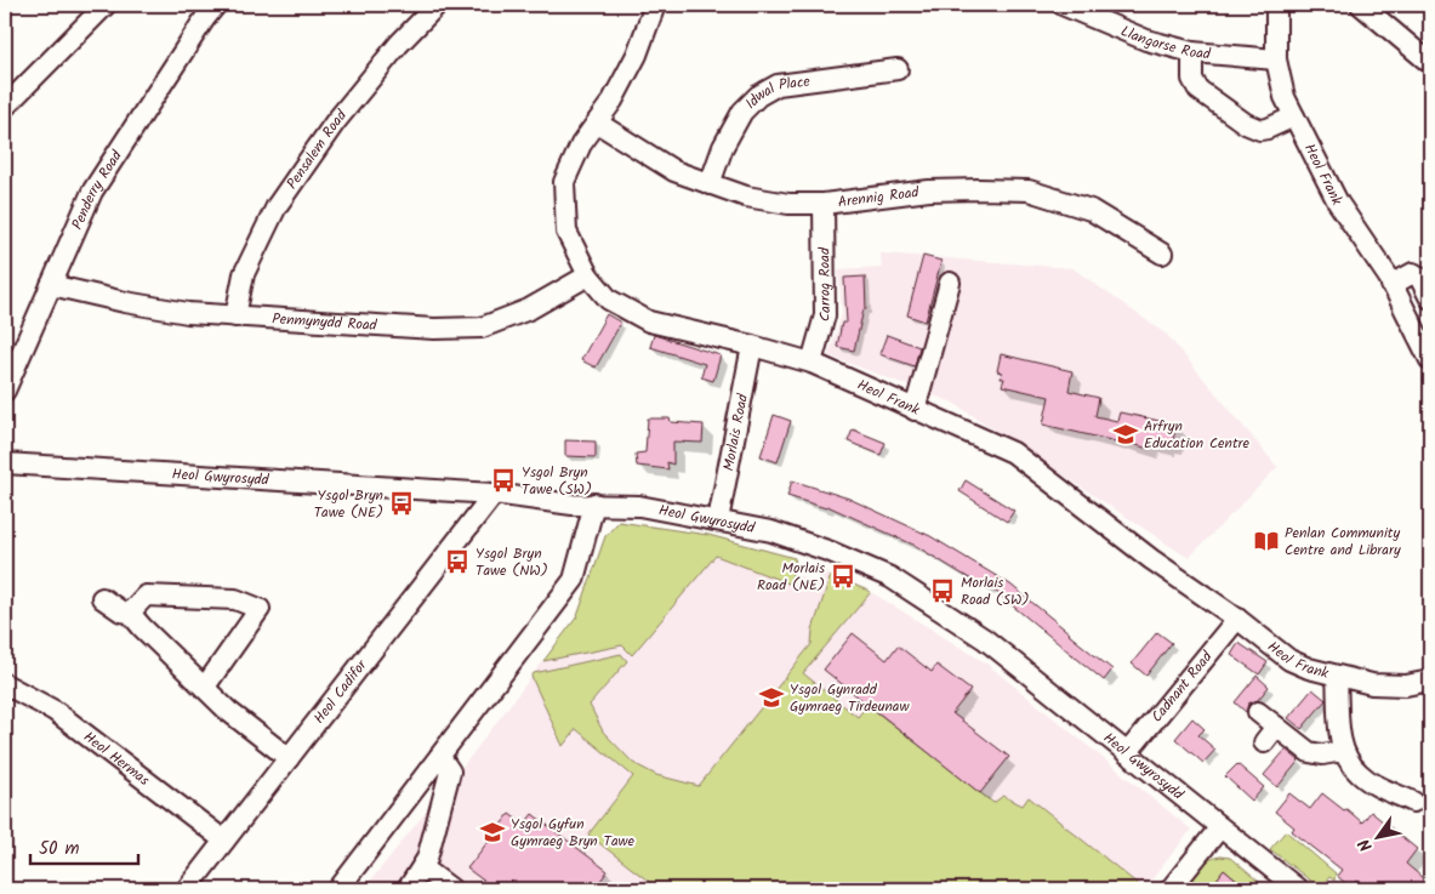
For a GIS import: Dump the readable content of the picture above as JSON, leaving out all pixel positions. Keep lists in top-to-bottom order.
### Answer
{
  "streets": {
    "street": [
      "Llangorse Road",
      "Idwal Place",
      "Pensalem Road",
      "Heol Frank",
      "Penderry Road",
      "Arennig Road",
      "Carrog Road",
      "Penmynydd Road",
      "Morlais Road",
      "Heol Gwyrosydd",
      "Cadnant Road",
      "Heol Cadifor",
      "Heol Hermas"
    ]
  },
  "crossings": [
    ["Llangorse Road", "Heol Frank"],
    ["Idwal Place", "Arennig Road"],
    ["Pensalem Road", "Penmynydd Road"],
    ["Heol Frank", "Arennig Road"],
    ["Heol Frank", "Carrog Road"],
    ["Heol Frank", "Penmynydd Road"],
    ["Heol Frank", "Morlais Road"],
    ["Heol Frank", "Cadnant Road"],
    ["Penderry Road", "Penmynydd Road"],
    ["Arennig Road", "Carrog Road"],
    ["Morlais Road", "Heol Gwyrosydd"],
    ["Heol Gwyrosydd", "Cadnant Road"],
    ["Heol Gwyrosydd", "Heol Cadifor"],
    ["Heol Cadifor", "Heol Hermas"]
  ],
  "places": {
    "school or university": ["Arfryn Education Centre", "Ysgol Gynradd Gymraeg Tirdeunaw", "Ysgol Gyfun Gymraeg Bryn Tawe"],
    "bus stop": [
      "Ysgol Bryn Tawe (SW)",
      "Ysgol Bryn Tawe (NE)",
      "Ysgol Bryn Tawe (NW)",
      "Morlais Road (NE)",
      "Morlais Road (SW)"
    ],
    "library": ["Penlan Community Centre and Library"]
  },
  "scale_bar": "50 m",
  "north": "bottom left"
}
